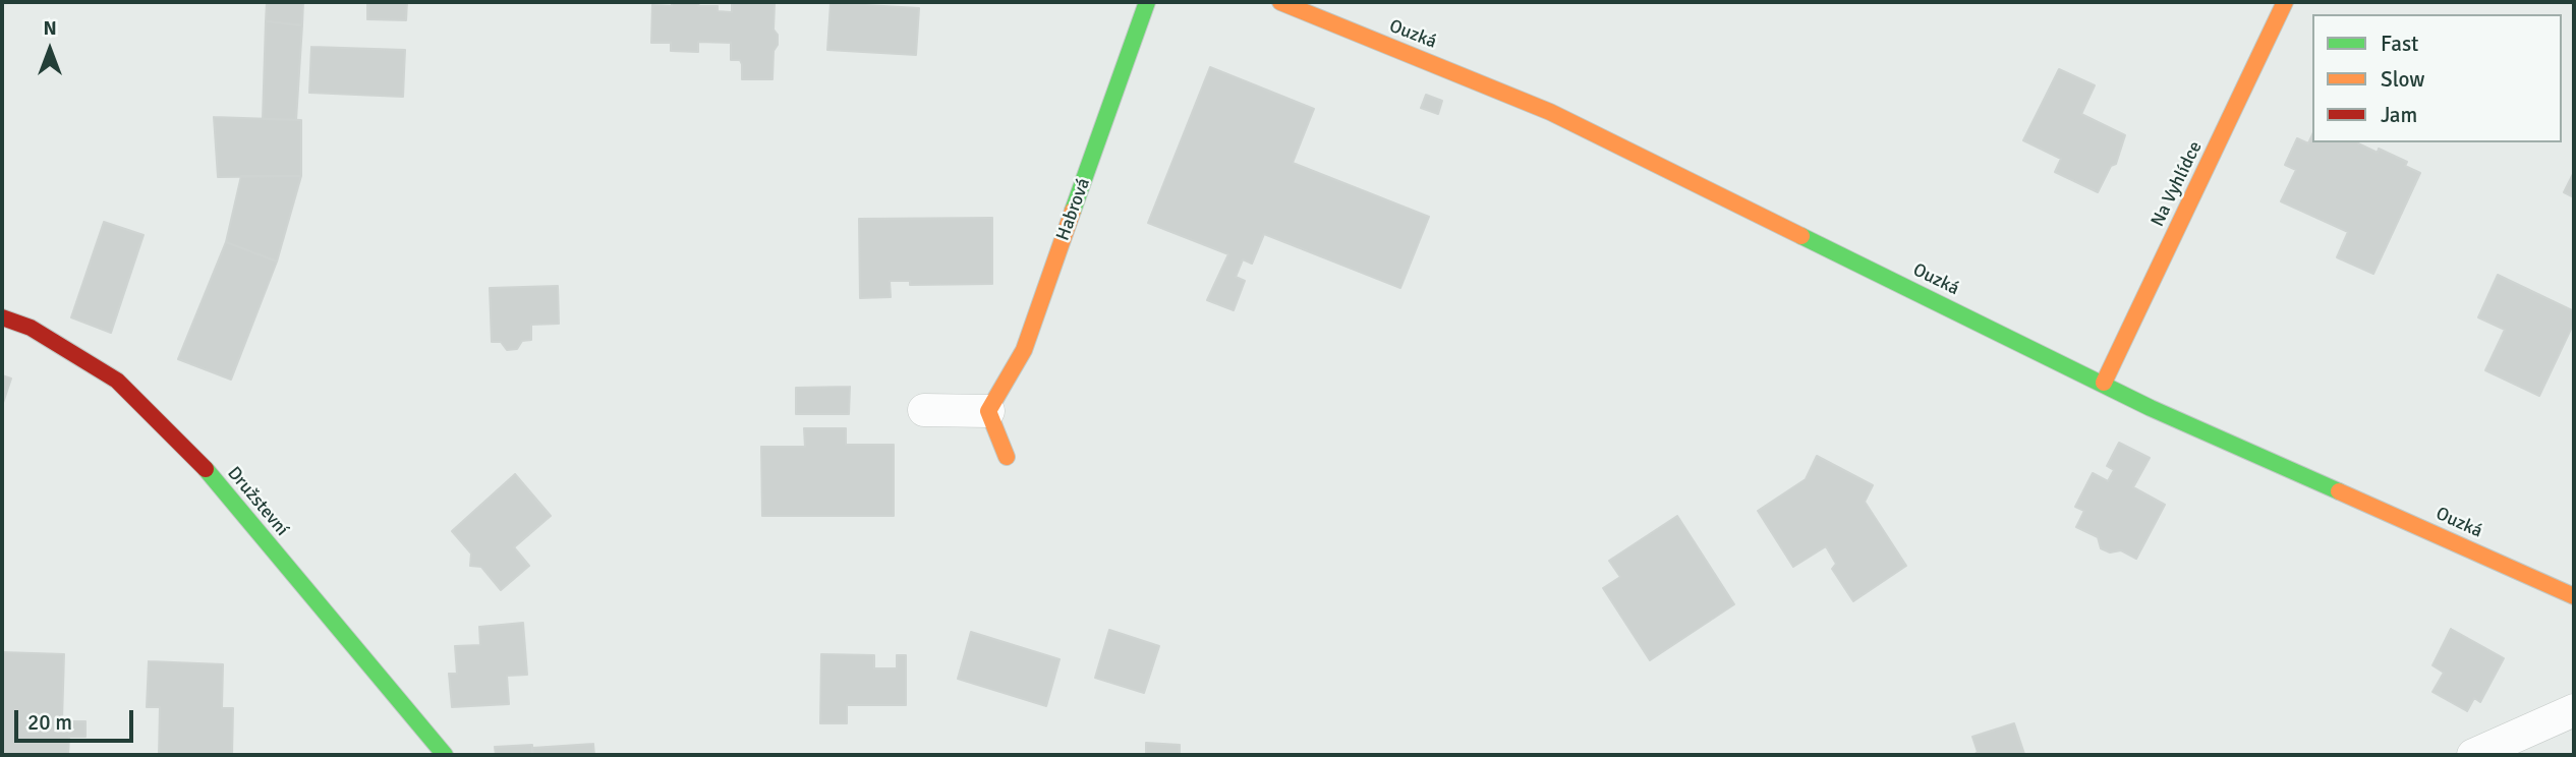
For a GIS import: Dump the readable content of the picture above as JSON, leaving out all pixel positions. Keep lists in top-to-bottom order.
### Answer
{
  "streets": {
    "street": [
      "Ouzká",
      "Na Vyhlídce",
      "Habrová",
      "Družstevní"
    ]
  },
  "crossings": [
    ["Ouzká", "Na Vyhlídce"]
  ],
  "legend": ["Fast", "Slow", "Jam"],
  "scale_bar": "20 m",
  "north": "top"
}
